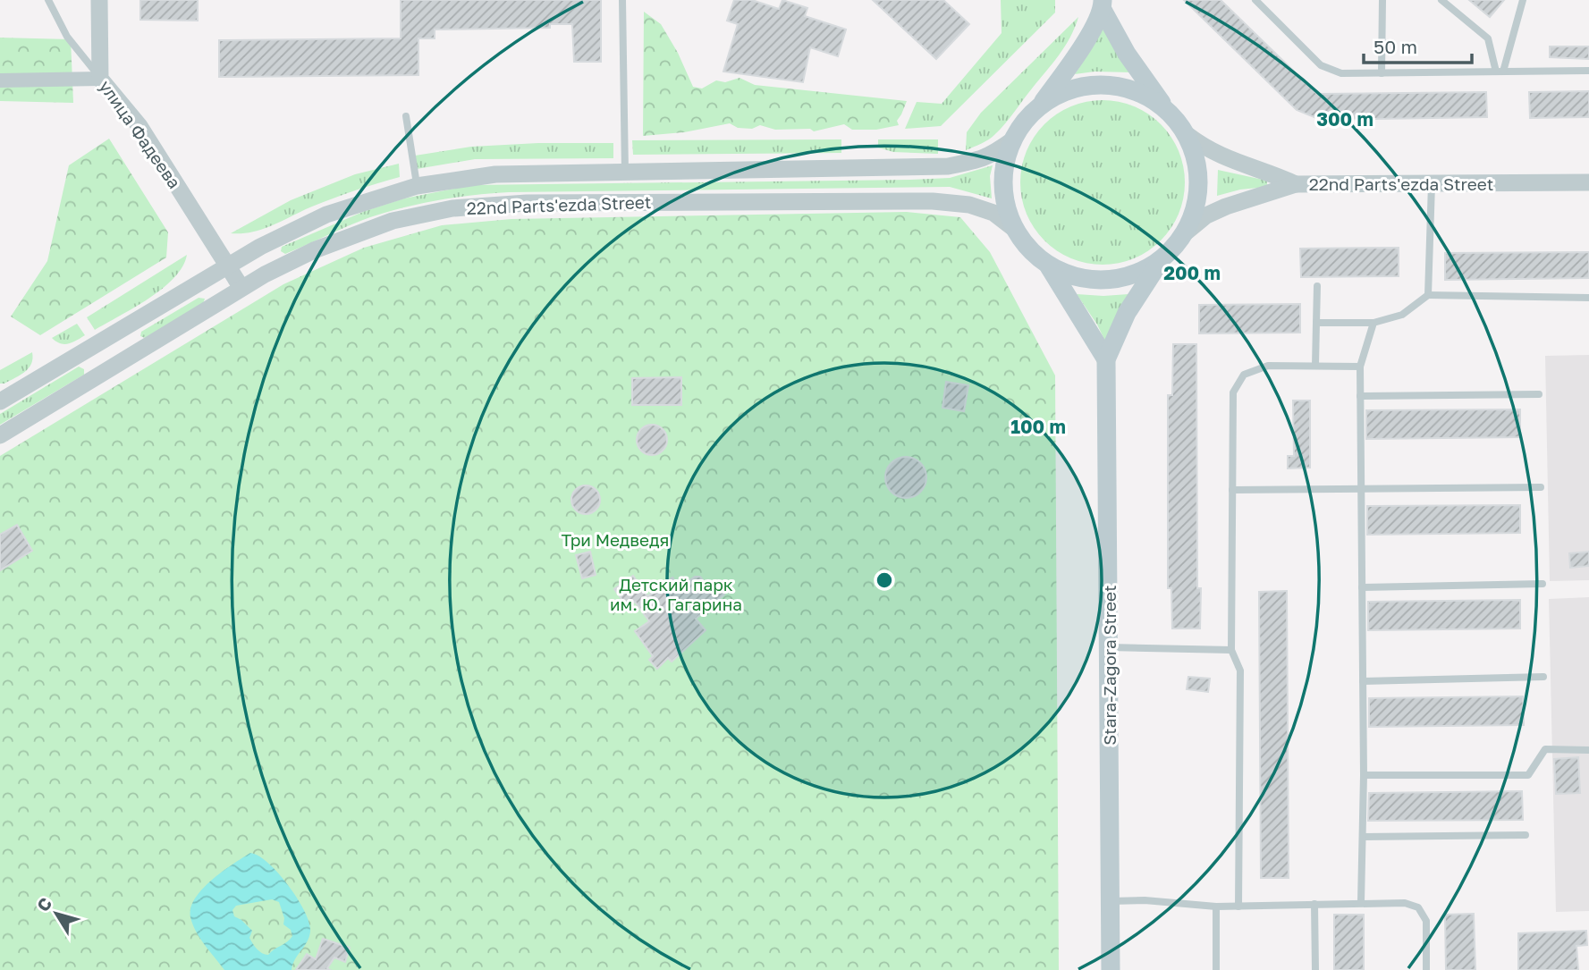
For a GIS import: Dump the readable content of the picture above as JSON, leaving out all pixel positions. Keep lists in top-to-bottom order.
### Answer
{
  "streets": {
    "main road": ["Stara-Zagora Street"],
    "street": ["улица Фадеева", "22nd Parts'ezda Street"]
  },
  "crossings": [
    ["улица Фадеева", "22nd Parts'ezda Street"],
    ["22nd Parts'ezda Street", "Stara-Zagora Street"]
  ],
  "parks": ["Три Медведя", "Детский парк им. Ю. Гагарина"],
  "scale_bar": "50 m",
  "north": "top left",
  "rings": ["300 m", "200 m", "100 m"]
}
